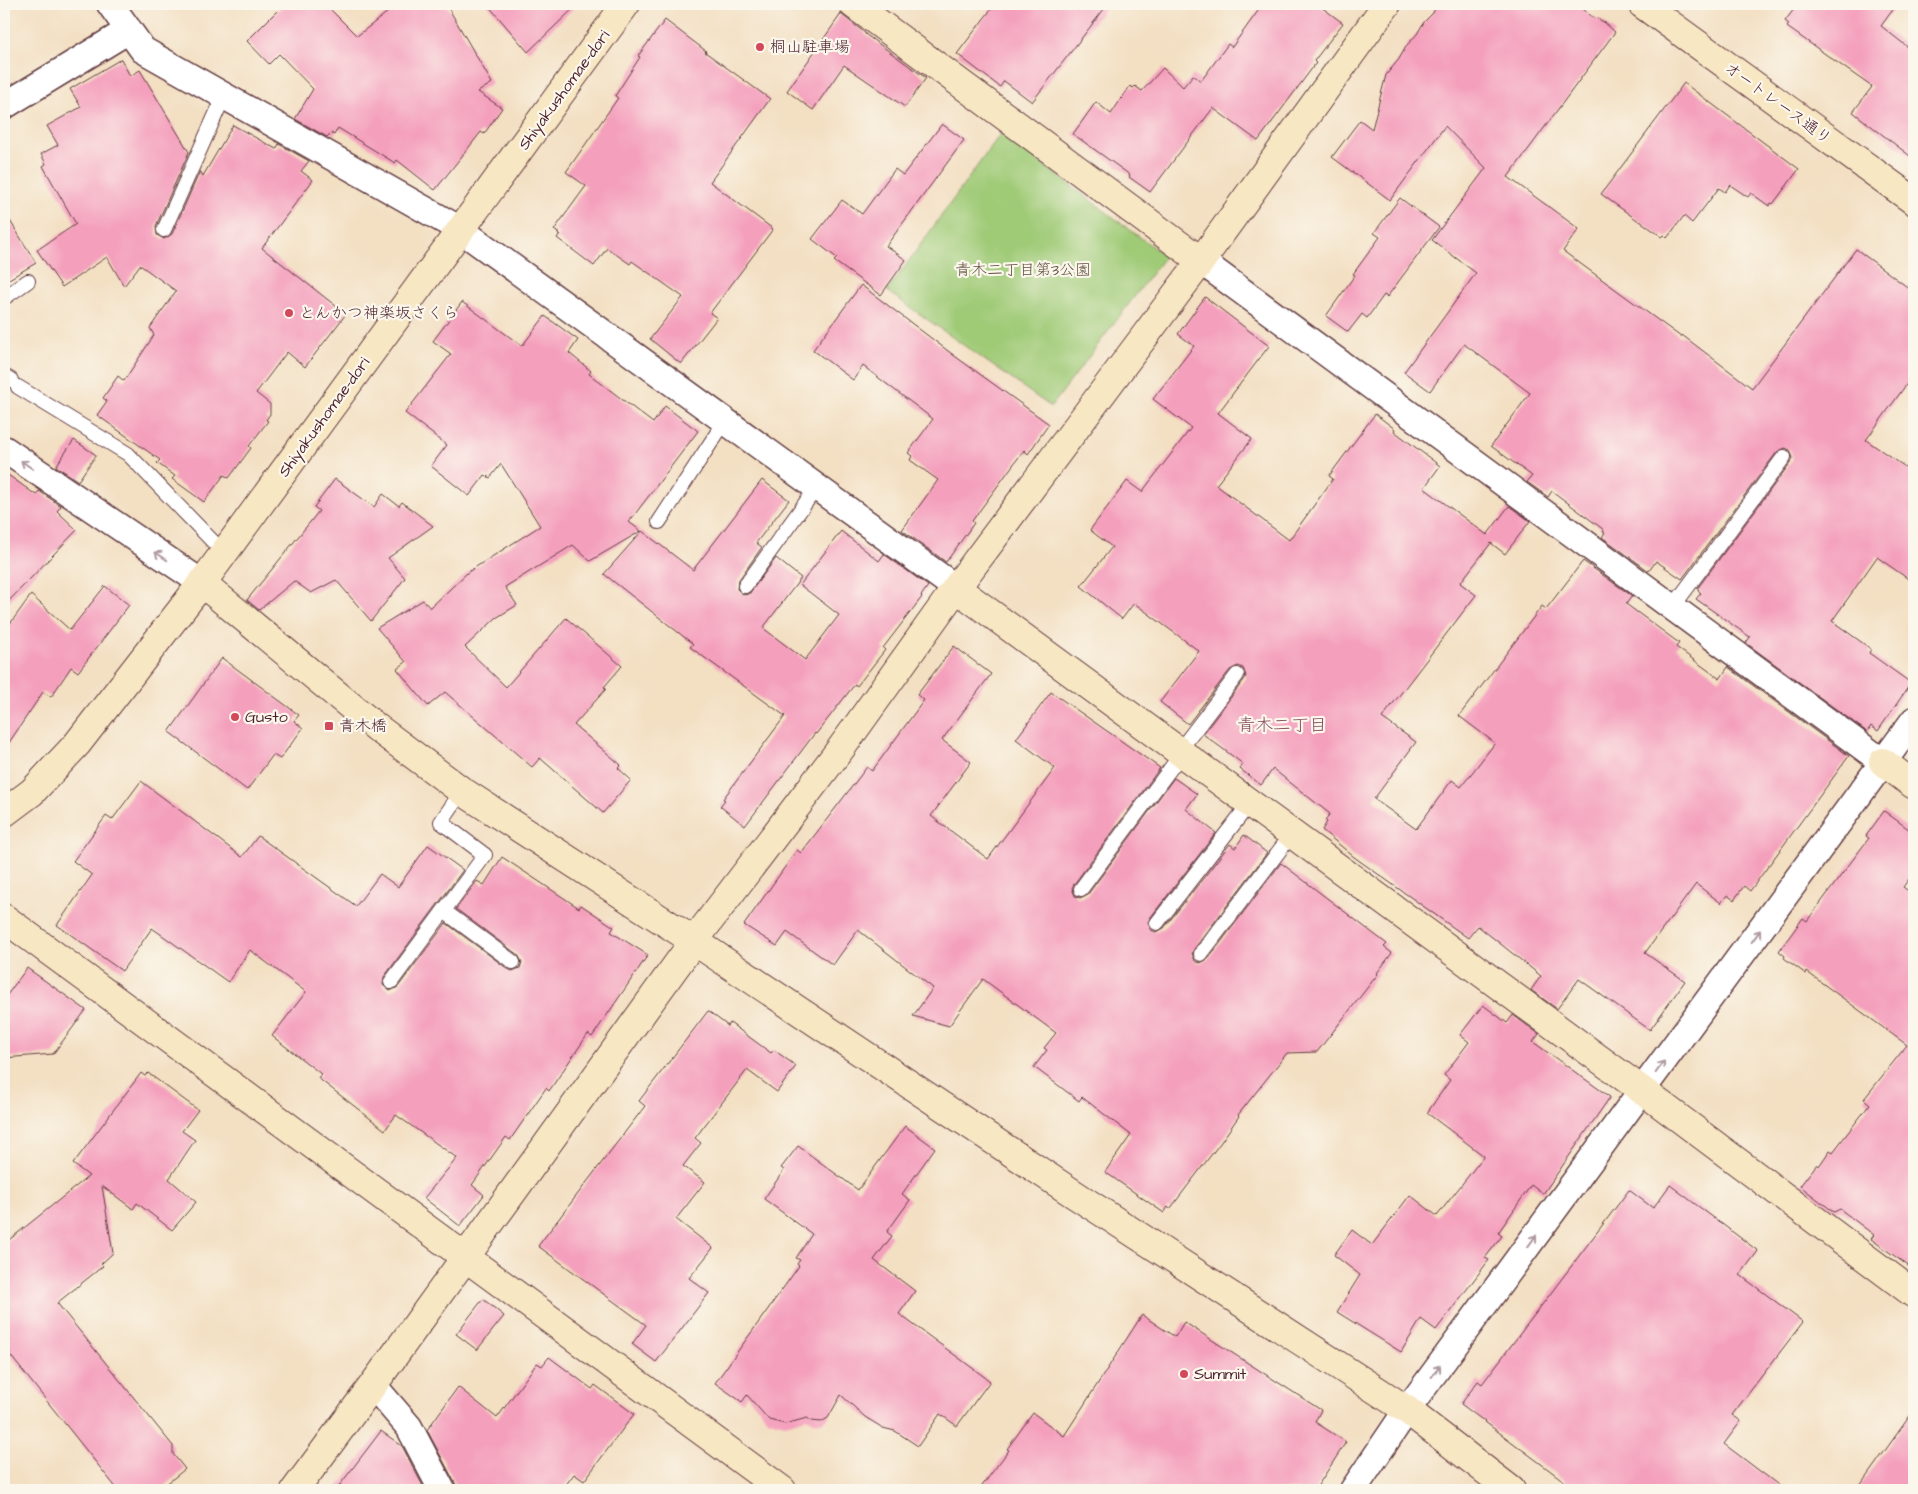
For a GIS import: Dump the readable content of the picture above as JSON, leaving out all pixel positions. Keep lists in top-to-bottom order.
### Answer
{
  "streets": {
    "street": ["Shiyakushomae-dori", "オートレース通り"]
  },
  "districts": ["青木二丁目"],
  "parks": ["青木二丁目第3公園"],
  "places": {
    "other": [
      "桐山駐車場",
      "とんかつ神楽坂さくら",
      "Gusto",
      "Summit"
    ],
    "transit": ["青木橋"]
  }
}
